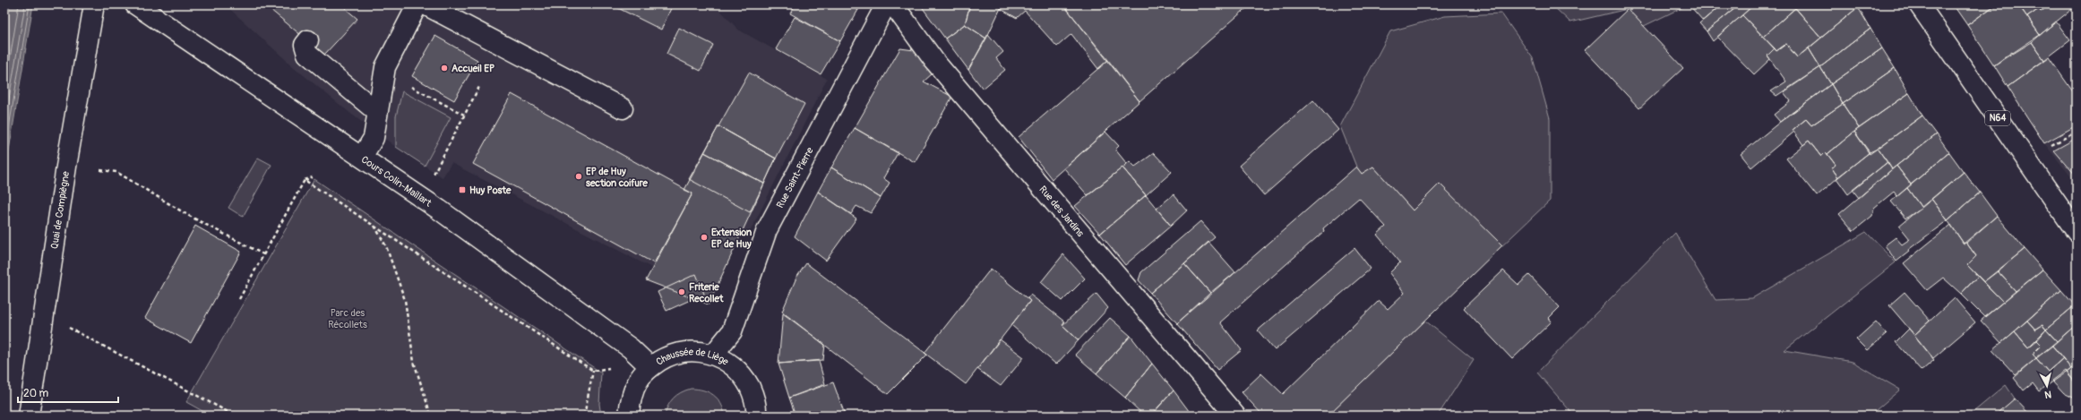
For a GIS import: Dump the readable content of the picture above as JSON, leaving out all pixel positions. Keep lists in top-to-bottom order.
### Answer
{
  "streets": {
    "street": [
      "N64",
      "Rue Saint-Pierre",
      "Cours Colin-Maillart",
      "Quai de Compiègne",
      "Rue des Jardins",
      "Chaussée de Liège"
    ]
  },
  "crossings": [
    ["Rue Saint-Pierre", "Chaussée de Liège"],
    ["Cours Colin-Maillart", "Chaussée de Liège"]
  ],
  "parks": ["Parc des Récollets"],
  "places": {
    "other": [
      "Accueil EP",
      "EP de Huy section coifure",
      "Extension EP de Huy",
      "Friterie Recollet"
    ],
    "transit": ["Huy Poste"]
  },
  "scale_bar": "20 m",
  "north": "bottom"
}
